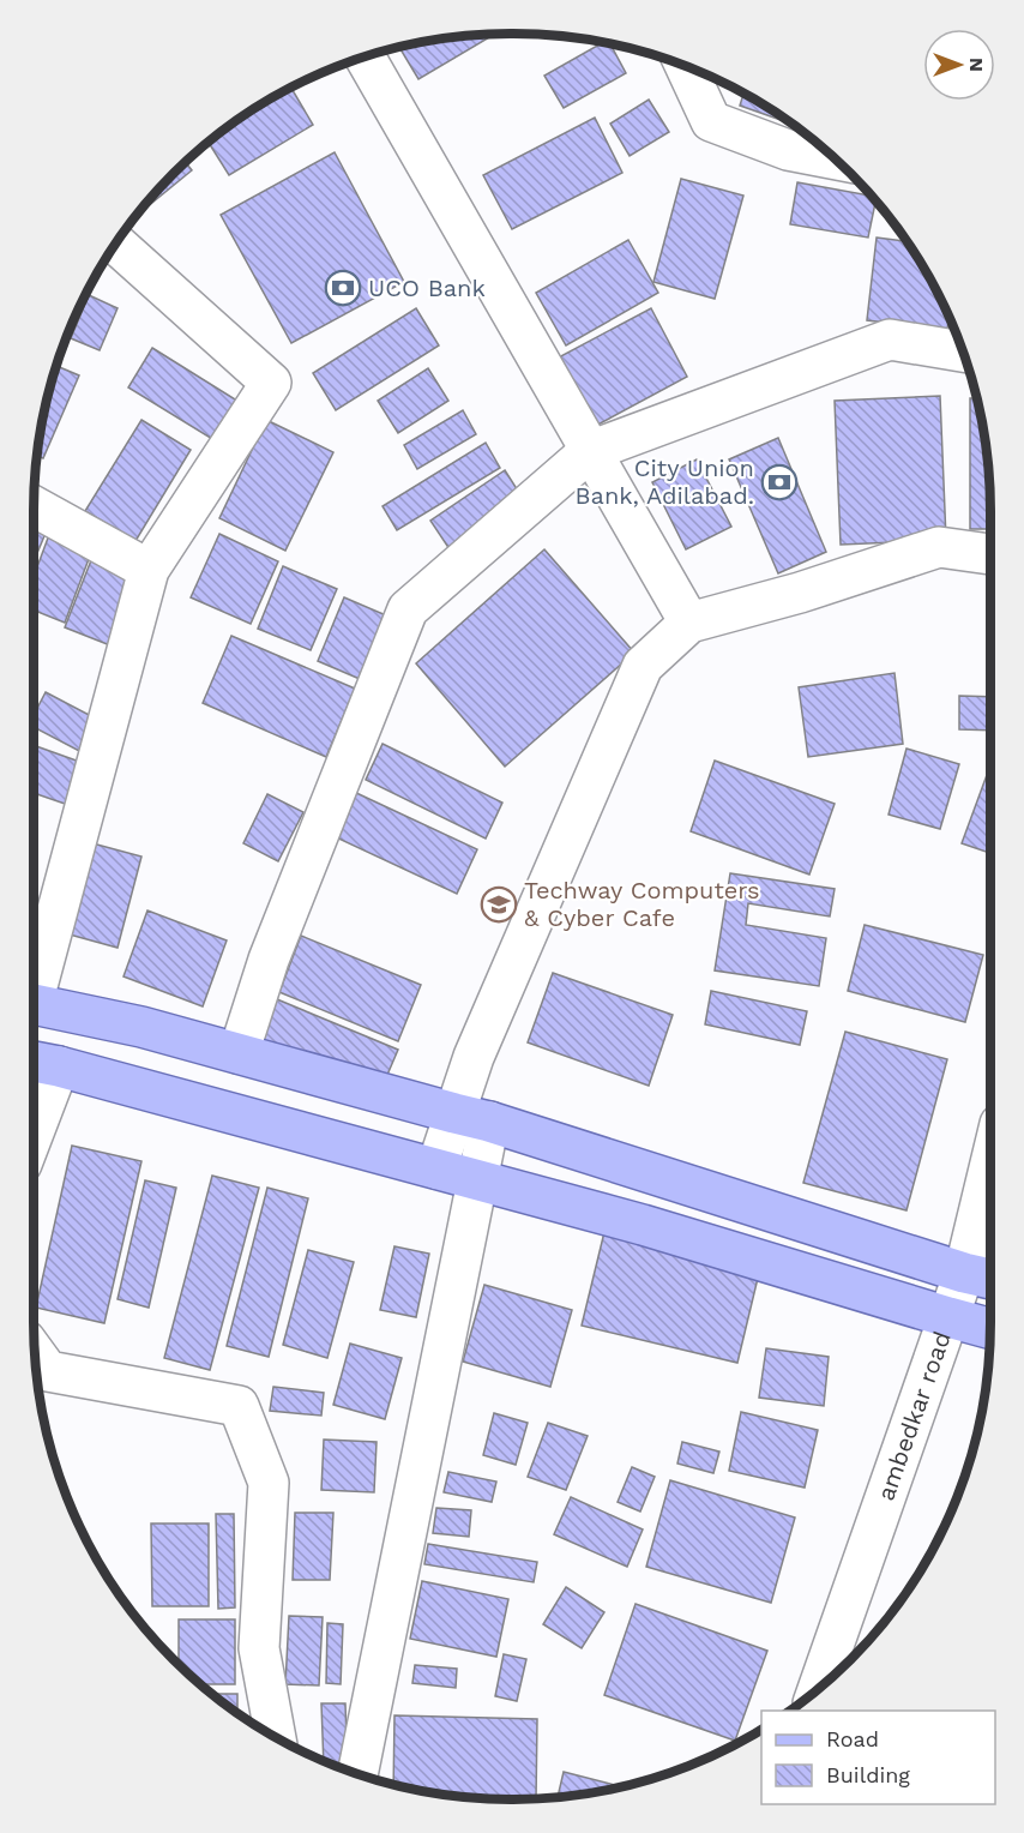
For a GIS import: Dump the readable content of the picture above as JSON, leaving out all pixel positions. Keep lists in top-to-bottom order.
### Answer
{
  "streets": {
    "street": ["ambedkar road"]
  },
  "places": {
    "bank": ["UCO Bank", "City Union Bank, Adilabad."],
    "school or university": ["Techway Computers & Cyber Cafe"]
  },
  "legend": ["Road", "Building"],
  "north": "right"
}
